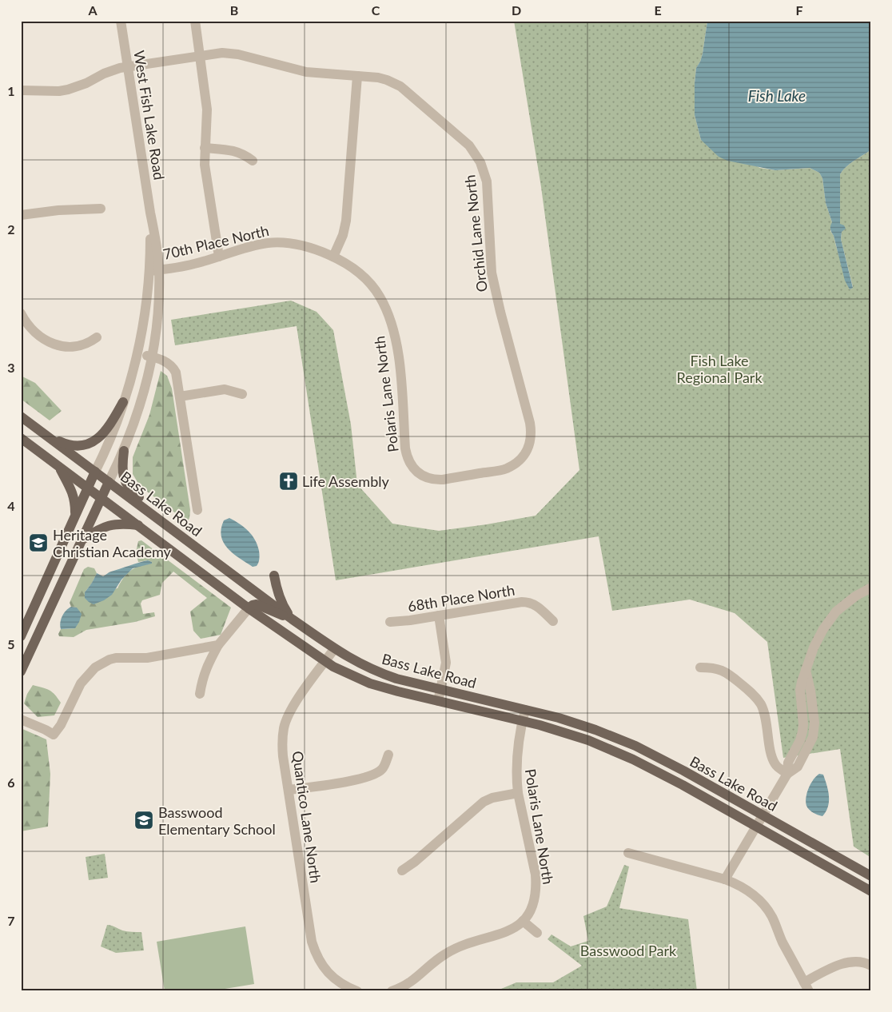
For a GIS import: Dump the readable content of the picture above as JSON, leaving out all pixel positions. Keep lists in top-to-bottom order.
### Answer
{
  "streets": {
    "main road": ["Bass Lake Road"],
    "street": [
      "West Fish Lake Road",
      "Orchid Lane North",
      "70th Place North",
      "Polaris Lane North",
      "68th Place North",
      "Quantico Lane North"
    ]
  },
  "crossings": [
    ["West Fish Lake Road", "Orchid Lane North"],
    ["West Fish Lake Road", "70th Place North"],
    ["West Fish Lake Road", "Bass Lake Road"],
    ["Orchid Lane North", "Polaris Lane North"],
    ["70th Place North", "Polaris Lane North"],
    ["Polaris Lane North", "Bass Lake Road"],
    ["Bass Lake Road", "Quantico Lane North"]
  ],
  "water": ["Fish Lake"],
  "parks": ["Fish Lake Regional Park", "Basswood Park"],
  "places": {
    "church": ["Life Assembly"],
    "school or university": ["Heritage Christian Academy", "Basswood Elementary School"]
  },
  "grid": {
    "columns": [
      "A",
      "B",
      "C",
      "D",
      "E",
      "F"
    ],
    "rows": [
      "1",
      "2",
      "3",
      "4",
      "5",
      "6",
      "7"
    ]
  }
}
